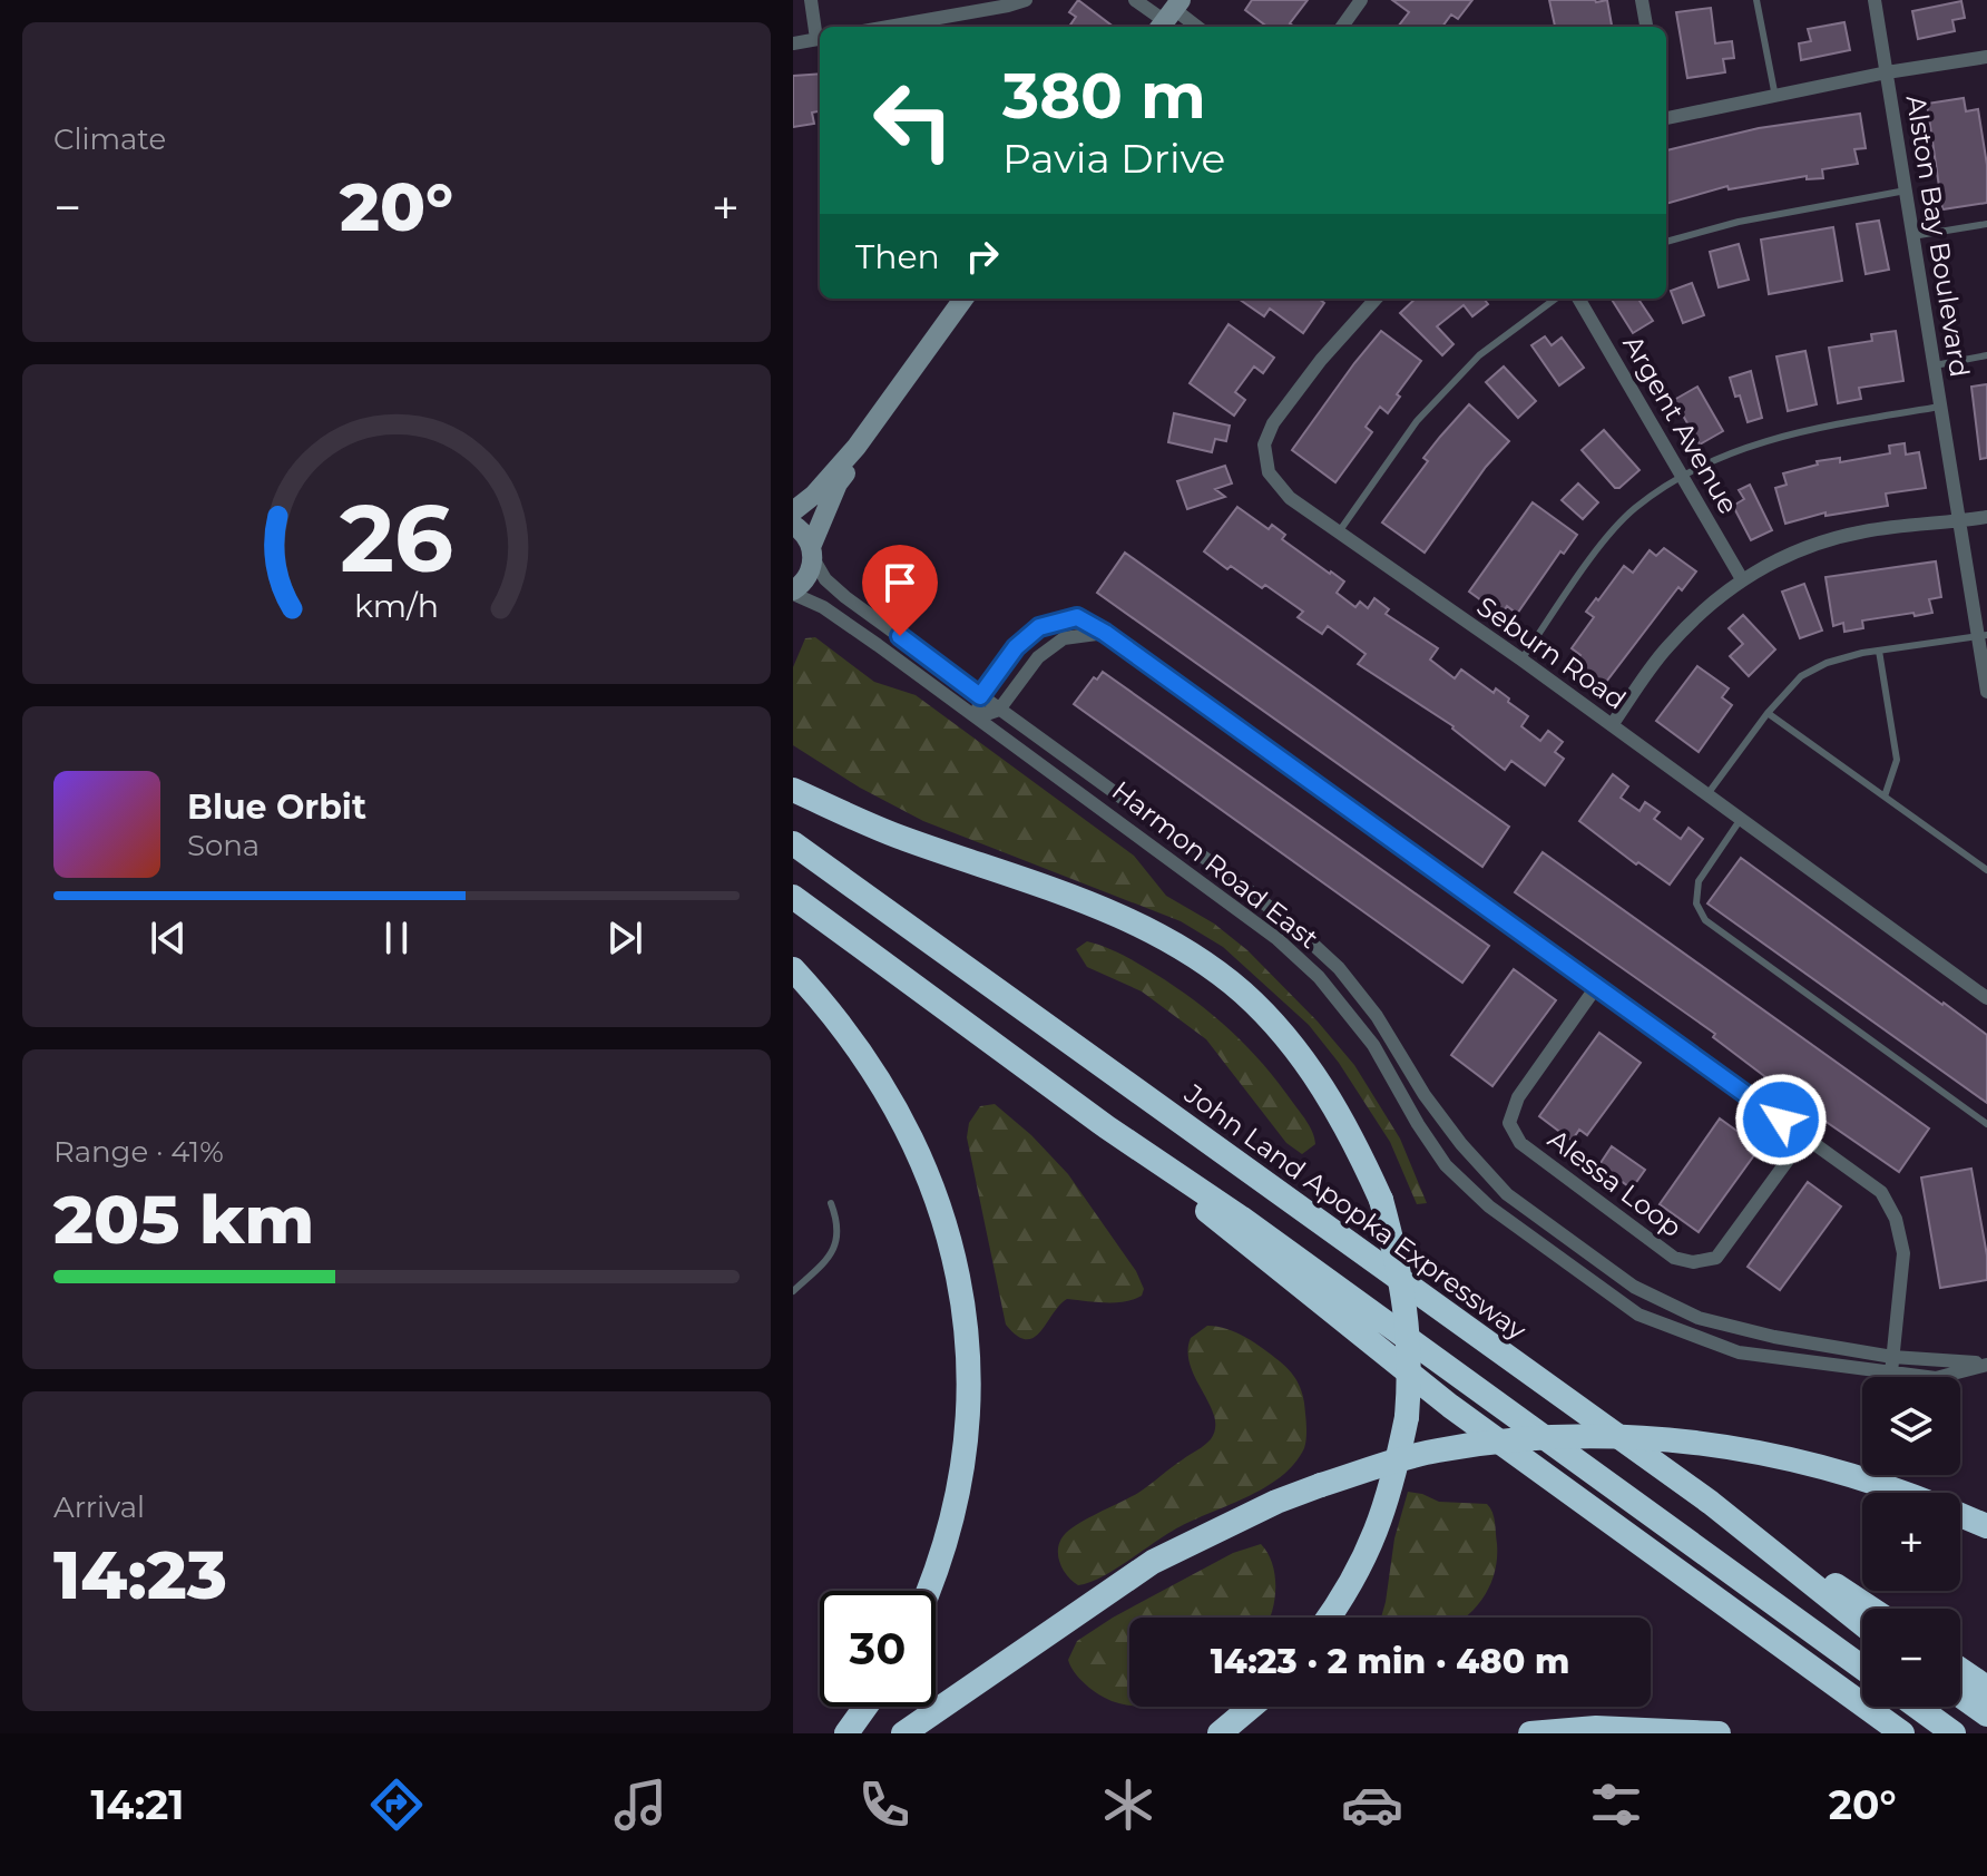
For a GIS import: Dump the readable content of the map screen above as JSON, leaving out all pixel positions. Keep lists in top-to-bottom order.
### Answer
{
  "streets": {
    "highway": ["John Land Apopka Expressway"],
    "street": [
      "Alston Bay Boulevard",
      "Argent Avenue",
      "Seburn Road",
      "Harmon Road East",
      "Alessa Loop"
    ]
  },
  "page": {
    "tile": [
      "Climate",
      ["Range · 41%", "205 km"],
      ["Arrival", "14:23"]
    ],
    "turn": ["380 m", "Pavia Drive"],
    "heat": ["−", "20°", "+"],
    "then": "Then",
    "song": ["Blue Orbit", "Sona"],
    "map_buttons": ["+", "−"],
    "limit": "30",
    "trip": "14:23 · 2 min · 480 m",
    "tabs": ["14:21", "20°"],
    "gauge": ["26", "km/h"]
  }
}
